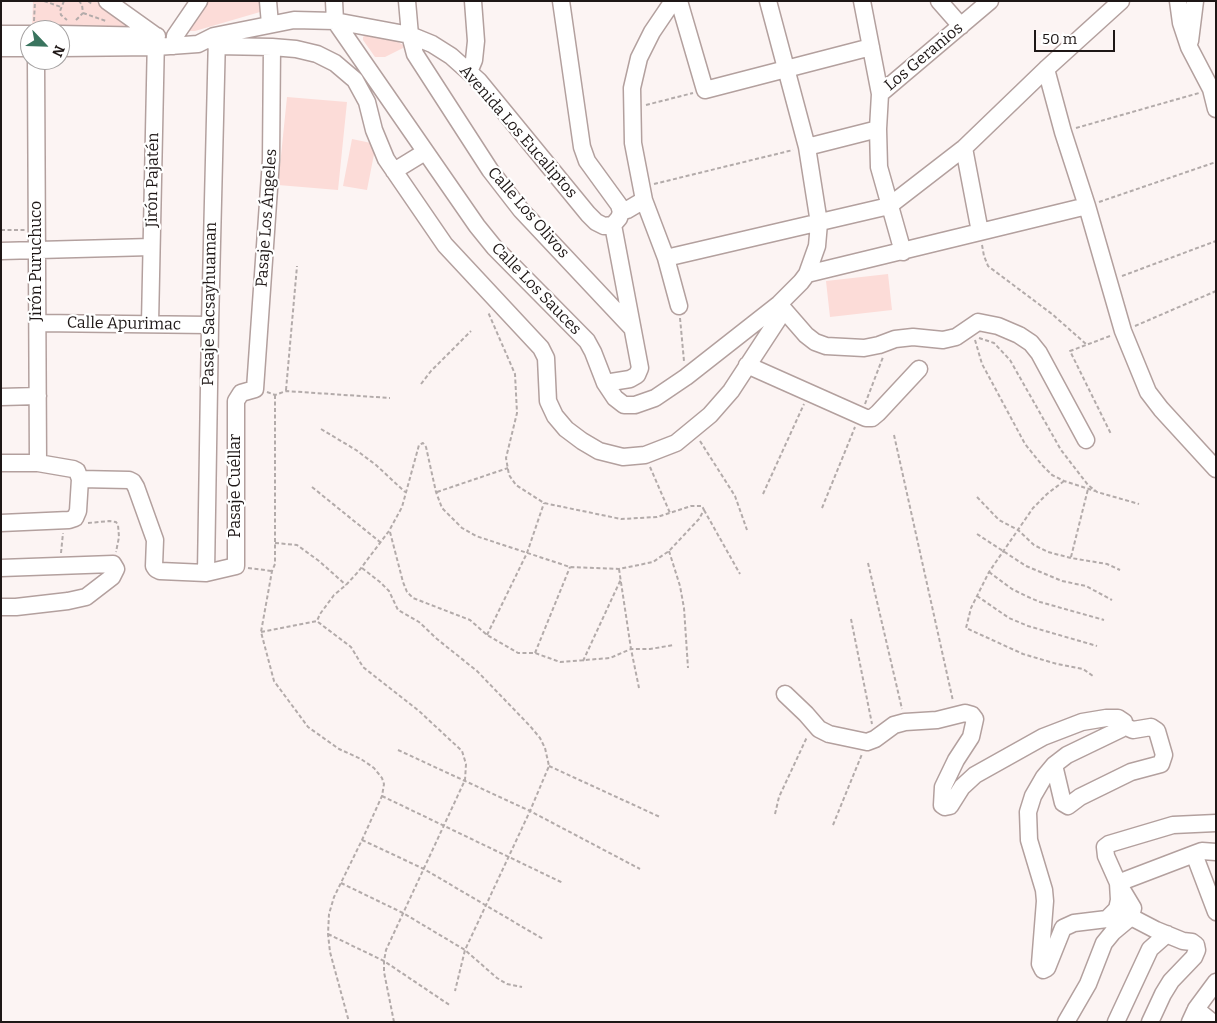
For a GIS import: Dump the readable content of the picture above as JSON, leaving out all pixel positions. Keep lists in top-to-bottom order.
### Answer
{
  "streets": {
    "street": [
      "Los Geranios",
      "Avenida Los Eucaliptos",
      "Jirón Pajatén",
      "Calle Los Olivos",
      "Pasaje Los Ángeles",
      "Jirón Puruchuco",
      "Calle Los Sauces",
      "Pasaje Sacsayhuaman",
      "Calle Apurimac",
      "Pasaje Cuéllar"
    ]
  },
  "crossings": [
    ["Avenida Los Eucaliptos", "Calle Los Olivos"],
    ["Avenida Los Eucaliptos", "Calle Los Sauces"],
    ["Avenida Los Eucaliptos", "Pasaje Sacsayhuaman"],
    ["Jirón Pajatén", "Calle Apurimac"],
    ["Pasaje Los Ángeles", "Pasaje Cuéllar"],
    ["Jirón Puruchuco", "Calle Apurimac"],
    ["Pasaje Sacsayhuaman", "Calle Apurimac"]
  ],
  "scale_bar": "50 m",
  "north": "bottom right"
}
